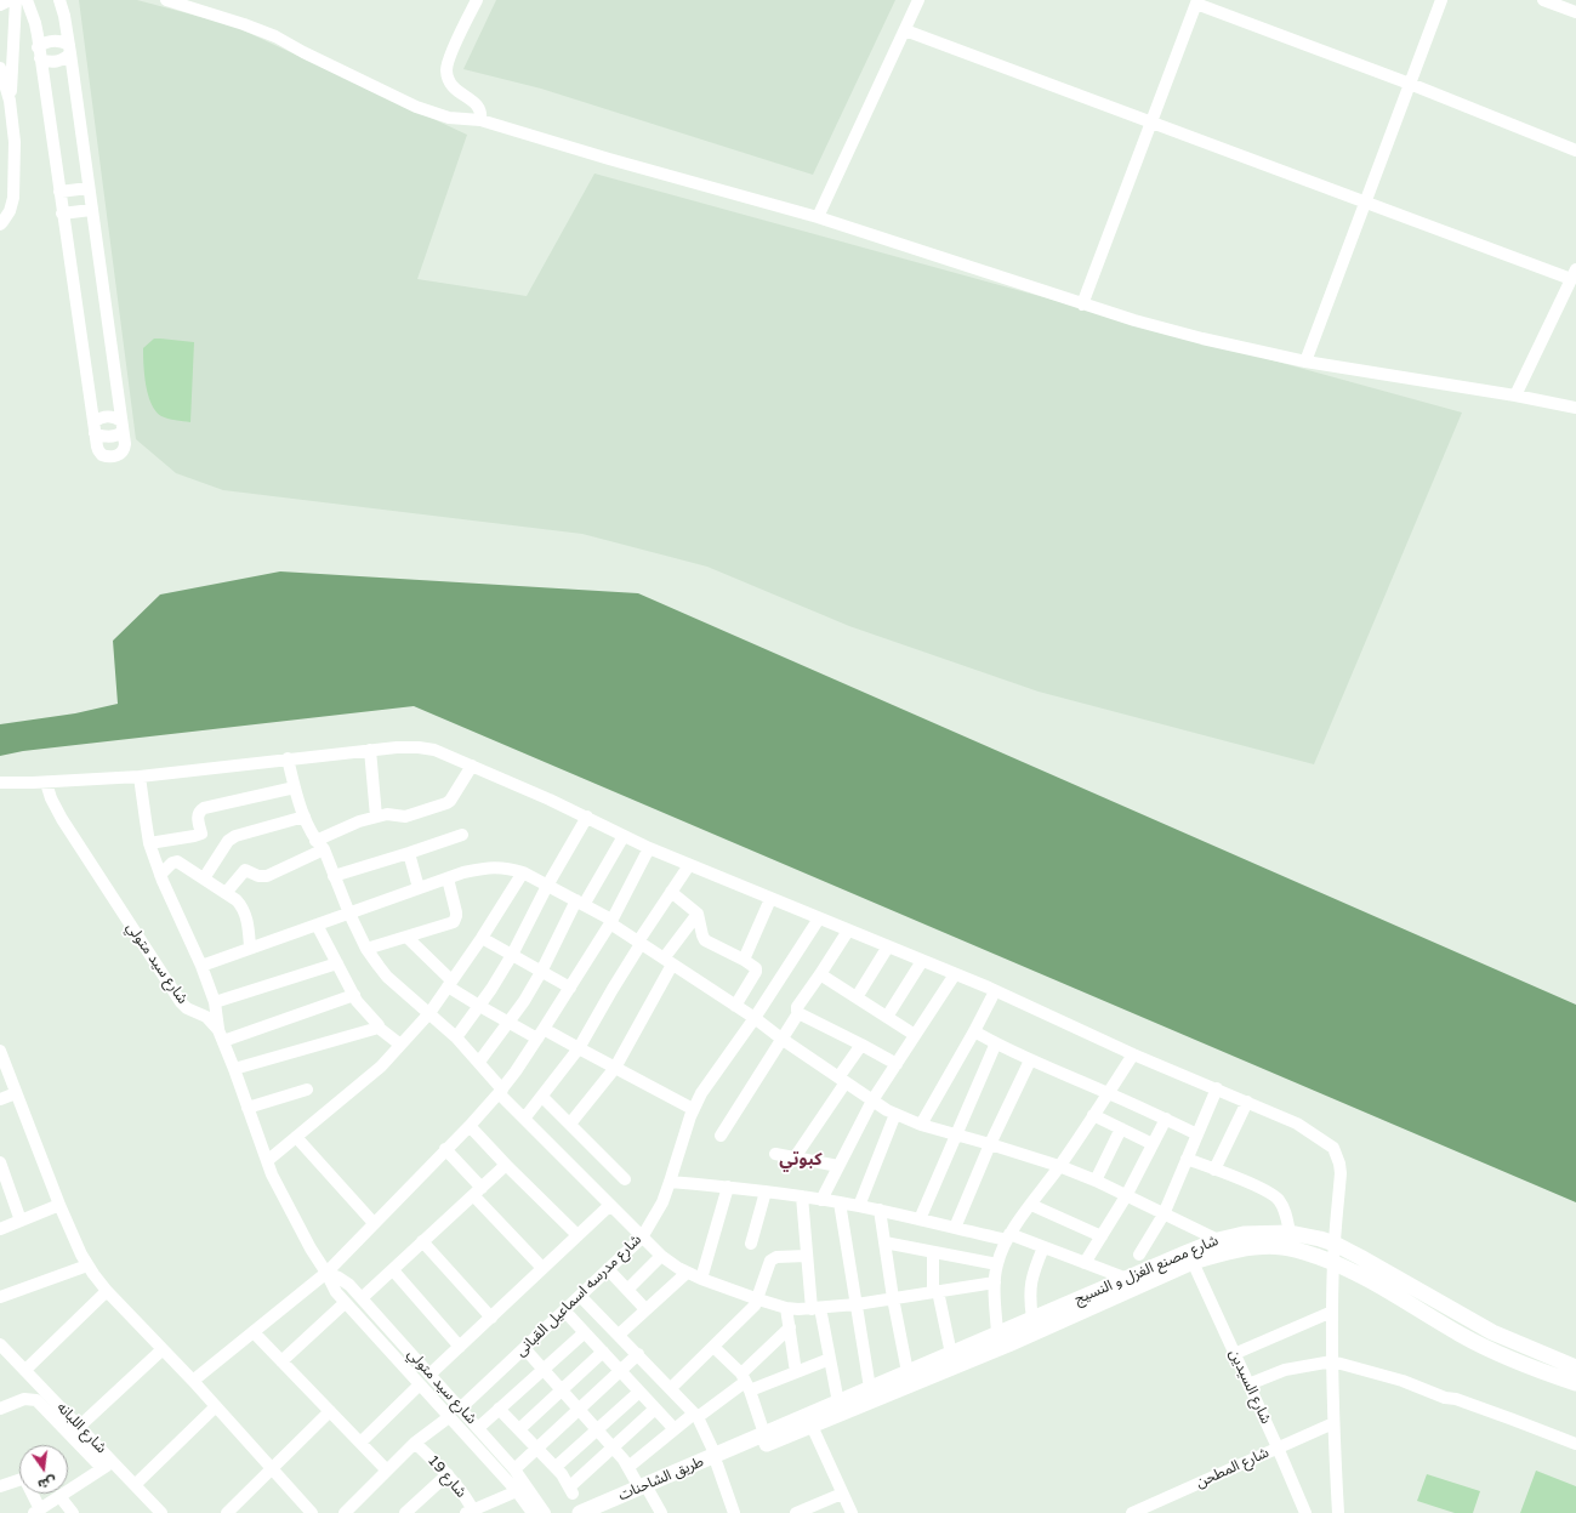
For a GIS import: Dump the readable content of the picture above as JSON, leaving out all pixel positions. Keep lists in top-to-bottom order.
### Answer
{
  "streets": {
    "main road": ["شارع مصنع الغزل و النسيج", "طريق الشاحنات"],
    "street": [
      "شارع سيد متولي",
      "شارع مدرسه اسماعيل القبانى",
      "شارع السيدين",
      "شارع اللبانه",
      "شارع المطحن",
      "شارع 19"
    ]
  },
  "crossings": [
    ["شارع سيد متولي", "شارع مدرسه اسماعيل القبانى"],
    ["شارع مصنع الغزل و النسيج", "شارع السيدين"],
    ["شارع مصنع الغزل و النسيج", "طريق الشاحنات"],
    ["شارع السيدين", "شارع المطحن"]
  ],
  "districts": ["كبوتي"],
  "north": "bottom"
}
